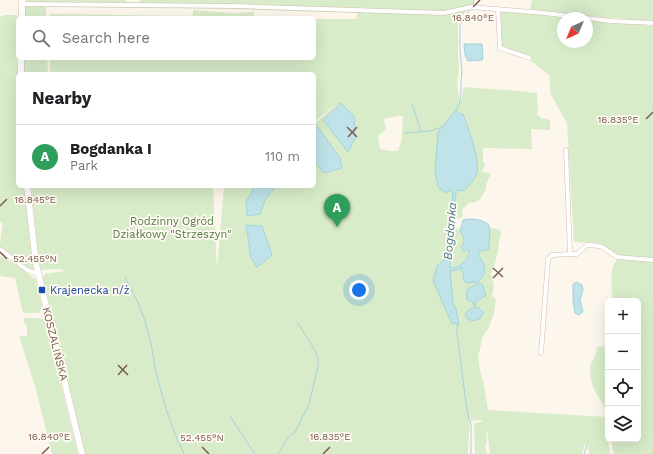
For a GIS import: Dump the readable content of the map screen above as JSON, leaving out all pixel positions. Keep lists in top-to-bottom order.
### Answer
{
  "streets": {
    "street": ["KOSZALIŃSKA"]
  },
  "water": ["Bogdanka"],
  "parks": ["Rodzinny Ogród Działkowy \"Strzeszyn\""],
  "places": {
    "transit": ["Krajenecka n/ż"]
  },
  "north": "bottom left",
  "page": {
    "search": "Search here",
    "heading": "Nearby",
    "list": [
      {
        "mark": "A",
        "name": "Bogdanka I",
        "note": "Park",
        "value": "110 m"
      }
    ],
    "pins": "A",
    "map_buttons": ["+", "−"]
  },
  "coordinates": [
    "16.840°E",
    "16.835°E",
    "16.845°E",
    "52.455°N"
  ]
}
